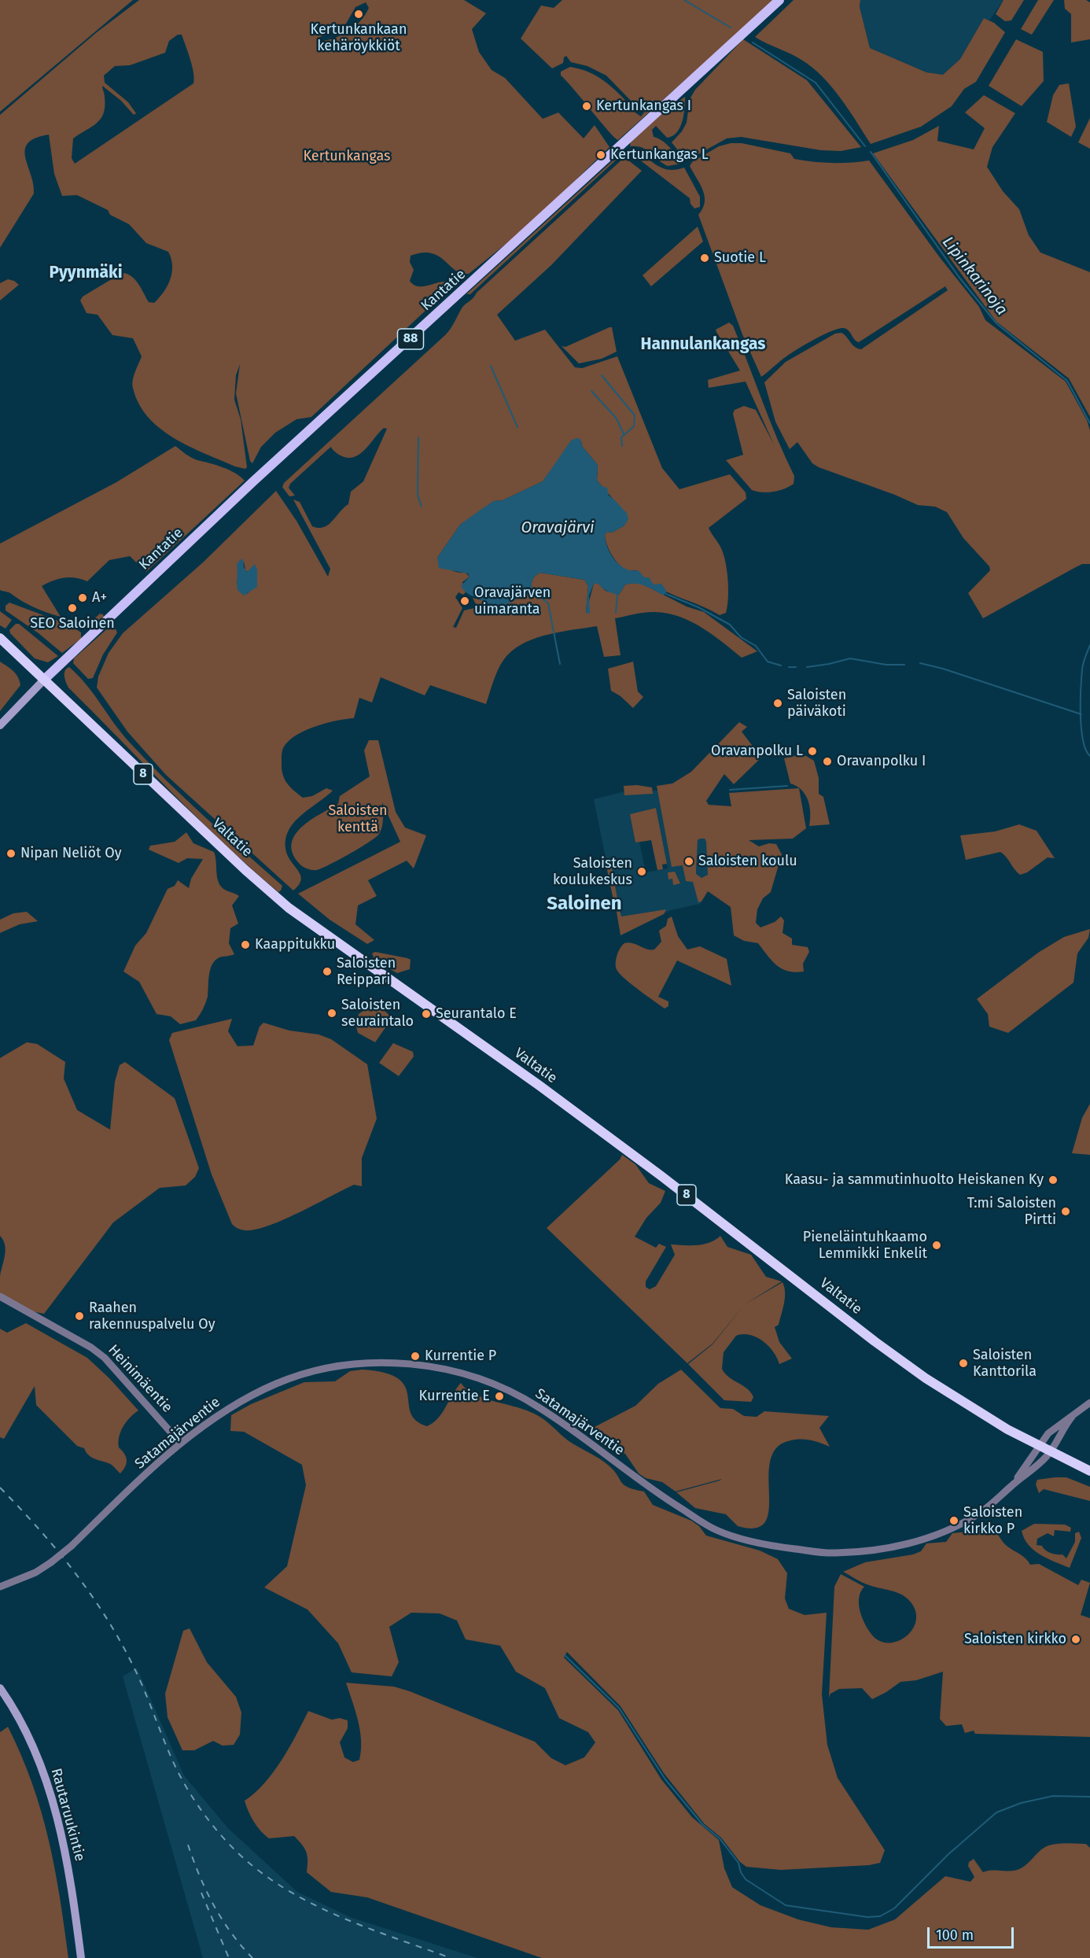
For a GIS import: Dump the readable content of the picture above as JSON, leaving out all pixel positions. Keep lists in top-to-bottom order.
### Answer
{
  "streets": {
    "highway": ["8", "Valtatie"],
    "main road": ["Kantatie", "88", "Rautaruukintie"],
    "street": ["Heinimäentie", "Satamajärventie"]
  },
  "crossings": [
    ["Kantatie", "Valtatie"],
    ["Valtatie", "Satamajärventie"],
    ["Heinimäentie", "Satamajärventie"]
  ],
  "districts": ["Pyynmäki", "Hannulankangas", "Saloinen"],
  "water": ["Lipinkarinoja", "Oravajärvi"],
  "parks": ["Kertunkangas", "Saloisten kenttä"],
  "places": [
    "Kertunkankaan kehäröykkiöt",
    "Kertunkangas I",
    "Kertunkangas L",
    "Suotie L",
    "A+",
    "Oravajärven uimaranta",
    "SEO Saloinen",
    "Saloisten päiväkoti",
    "Oravanpolku L",
    "Oravanpolku I",
    "Nipan Neliöt Oy",
    "Saloisten koulu",
    "Saloisten koulukeskus",
    "Kaappitukku",
    "Saloisten Reippari",
    "Saloisten seuraintalo",
    "Seurantalo E",
    "Kaasu- ja sammutinhuolto Heiskanen Ky",
    "T:mi Saloisten Pirtti",
    "Pieneläintuhkaamo Lemmikki Enkelit",
    "Raahen rakennuspalvelu Oy",
    "Kurrentie P",
    "Saloisten Kanttorila",
    "Kurrentie E",
    "Saloisten kirkko P",
    "Saloisten kirkko"
  ],
  "scale_bar": "100 m"
}
